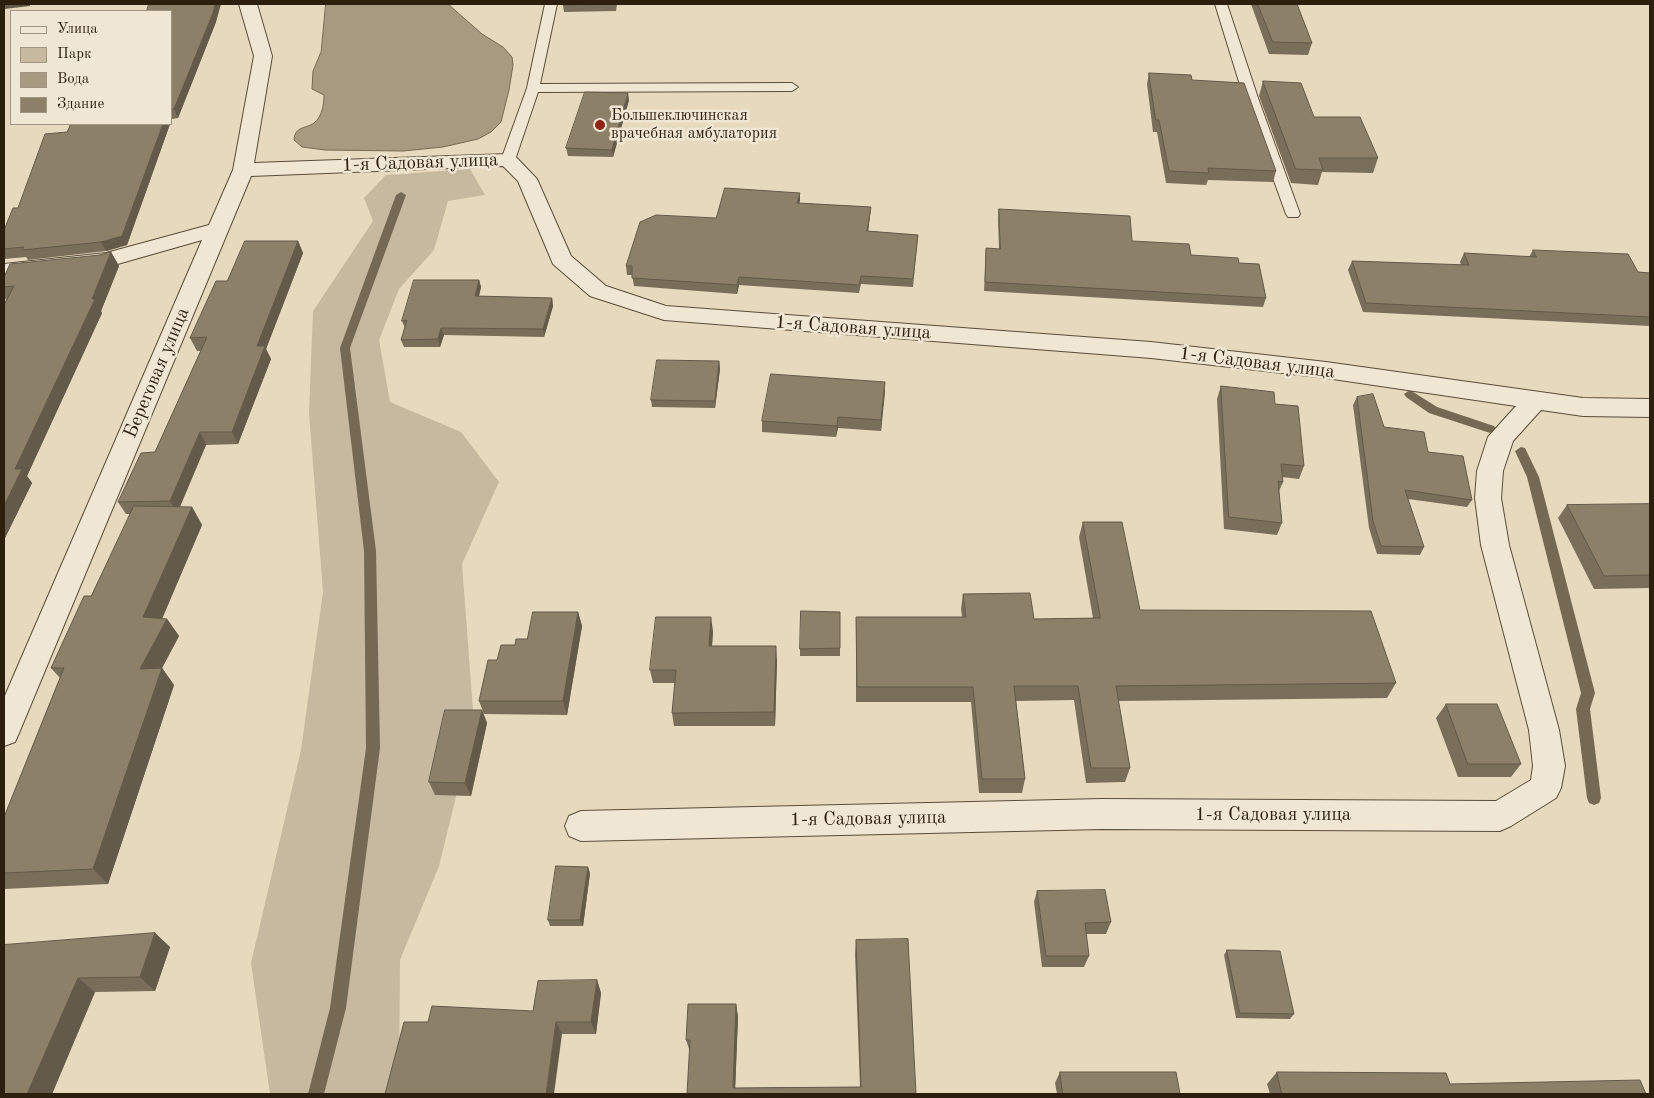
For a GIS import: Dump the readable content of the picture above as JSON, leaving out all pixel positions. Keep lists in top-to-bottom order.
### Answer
{
  "streets": {
    "street": ["1-я Садовая улица", "Береговая улица"]
  },
  "crossings": [
    ["1-я Садовая улица", "Береговая улица"]
  ],
  "places": ["Большеключинская врачебная амбулатория"],
  "legend": [
    "Улица",
    "Парк",
    "Вода",
    "Здание"
  ]
}
